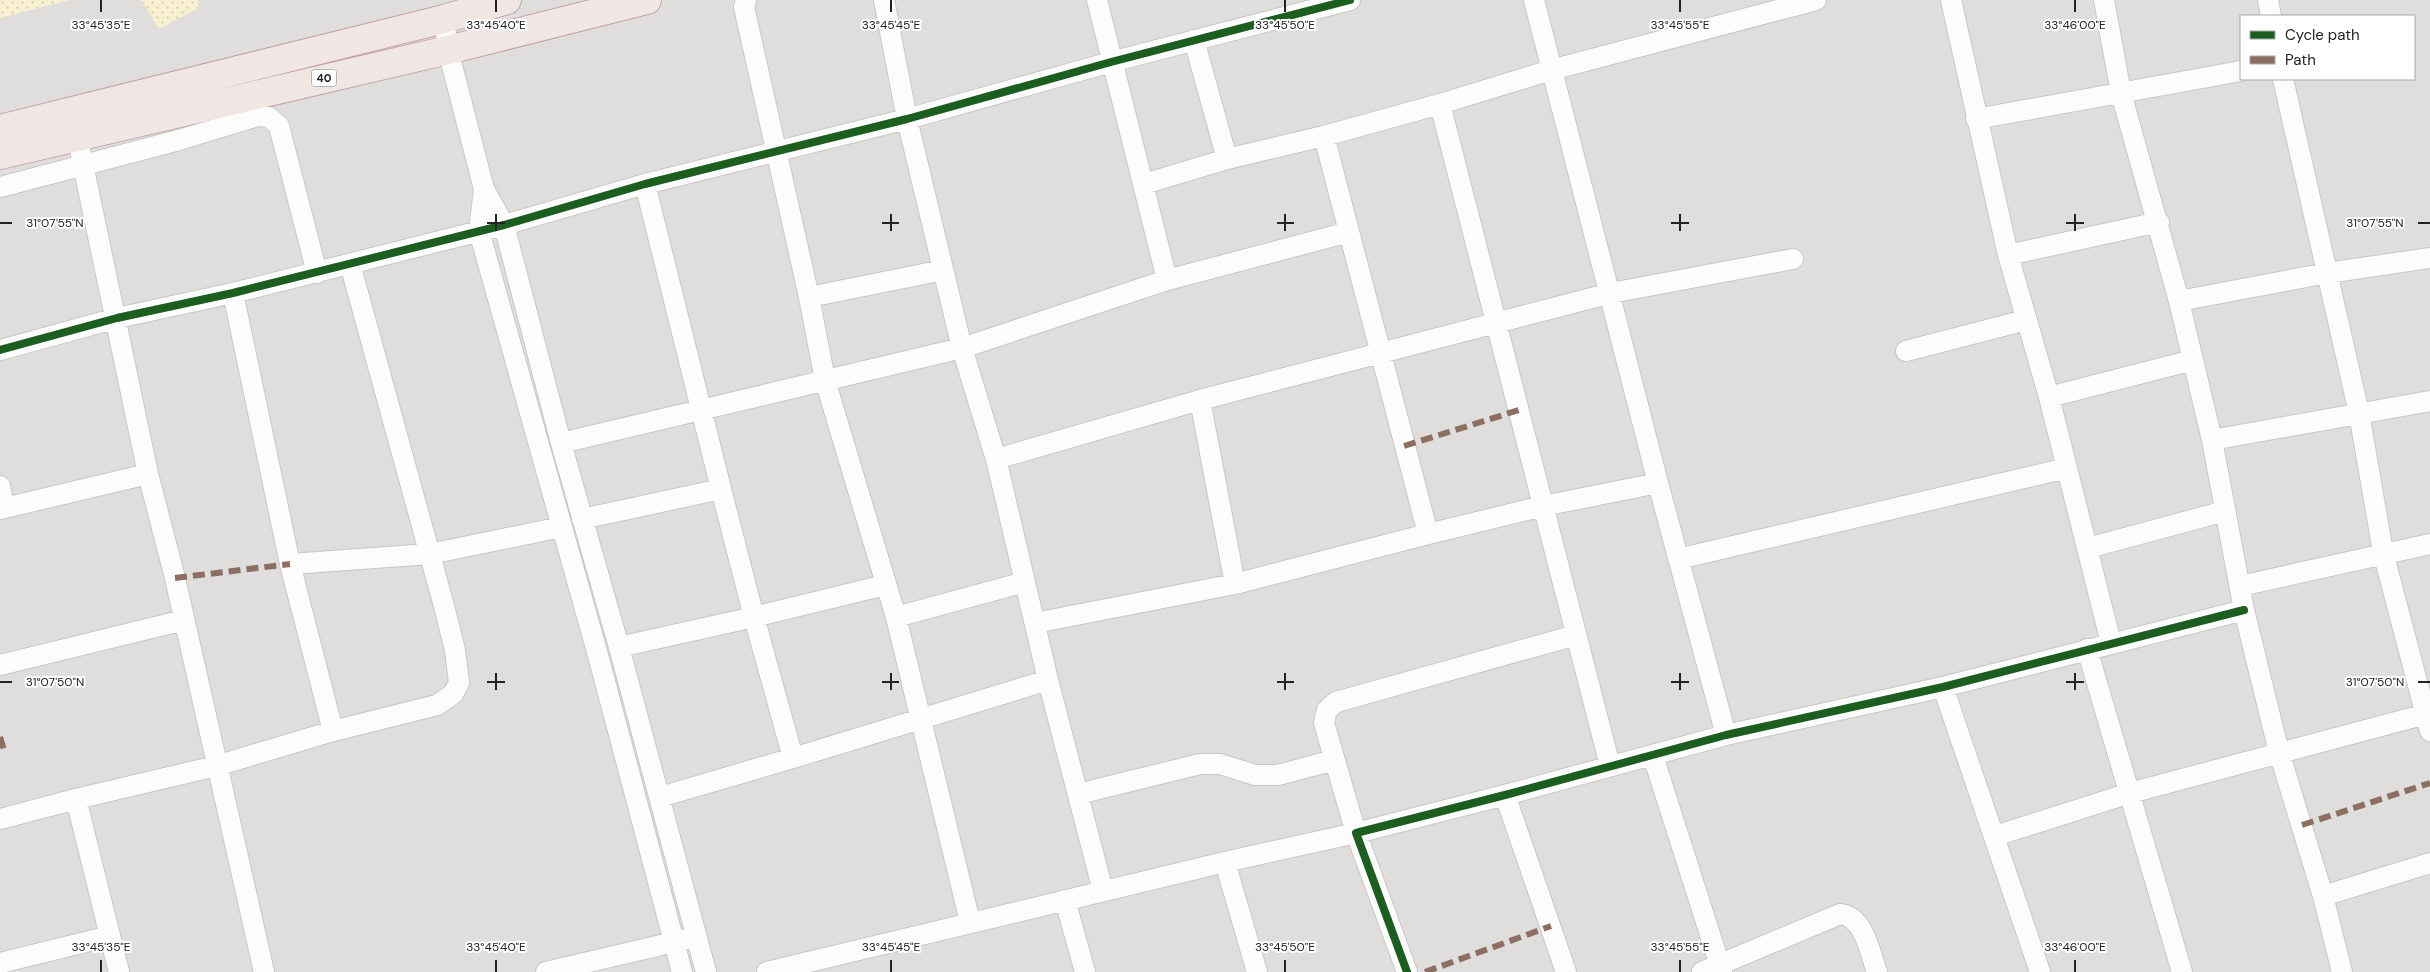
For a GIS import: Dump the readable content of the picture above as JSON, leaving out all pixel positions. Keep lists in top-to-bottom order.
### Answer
{
  "streets": {
    "highway": ["40"]
  },
  "legend": ["Cycle path", "Path"],
  "coordinates": [
    "33°45'35\"E",
    "33°45'40\"E",
    "33°45'45\"E",
    "33°45'50\"E",
    "33°45'55\"E",
    "33°46'00\"E",
    "31°07'55\"N",
    "31°07'50\"N"
  ]
}
